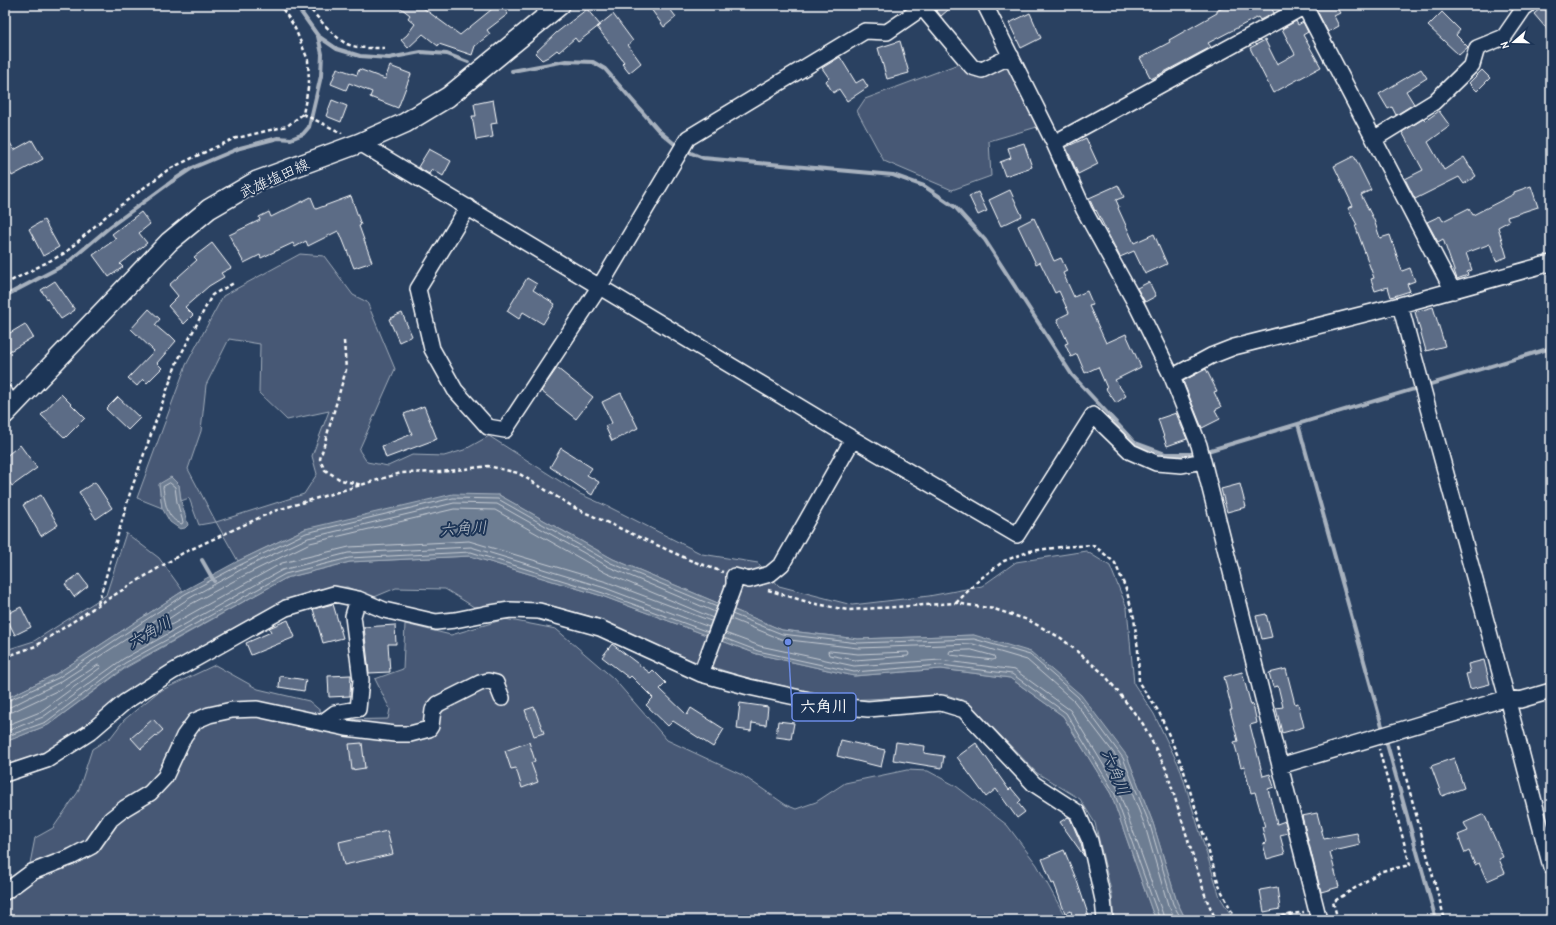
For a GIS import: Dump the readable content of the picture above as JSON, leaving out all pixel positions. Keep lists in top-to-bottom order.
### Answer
{
  "streets": {
    "main road": ["武雄塩田線"]
  },
  "water": ["六角川"],
  "places": ["六角川"],
  "north": "left"
}
